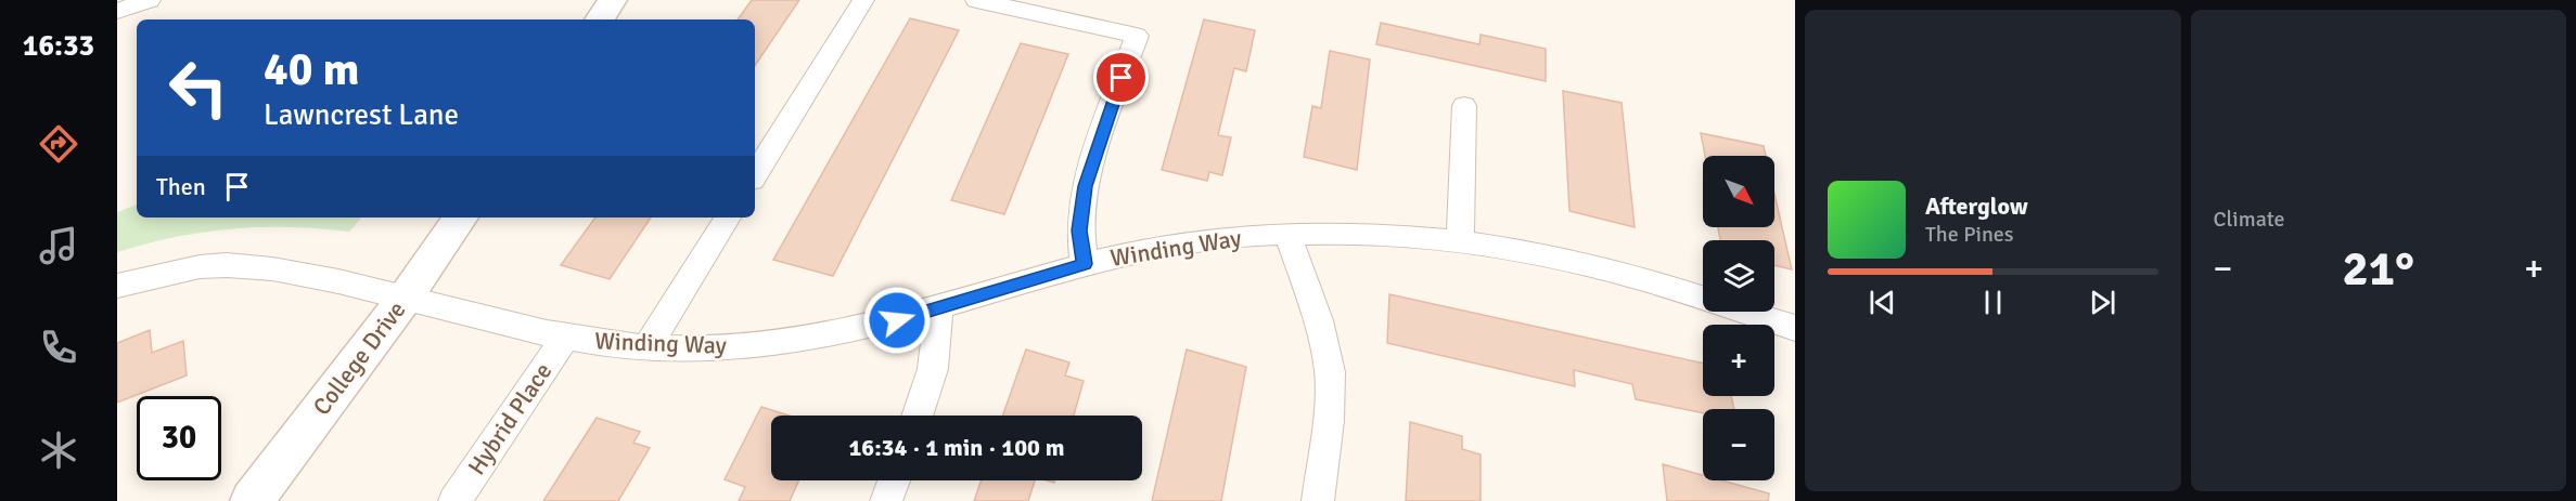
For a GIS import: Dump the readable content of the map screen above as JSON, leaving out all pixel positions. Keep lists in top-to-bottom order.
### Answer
{
  "streets": {
    "main road": ["College Drive"],
    "street": ["Winding Way", "Hybrid Place"]
  },
  "crossings": [
    ["Winding Way", "College Drive"],
    ["Winding Way", "Hybrid Place"]
  ],
  "north": "bottom right",
  "page": {
    "tabs": "16:33",
    "tile": "Climate",
    "turn": ["40 m", "Lawncrest Lane"],
    "map_buttons": ["+", "−"],
    "then": "Then",
    "song": ["Afterglow", "The Pines"],
    "heat": ["−", "21°", "+"],
    "limit": "30",
    "trip": "16:34 · 1 min · 100 m"
  }
}
